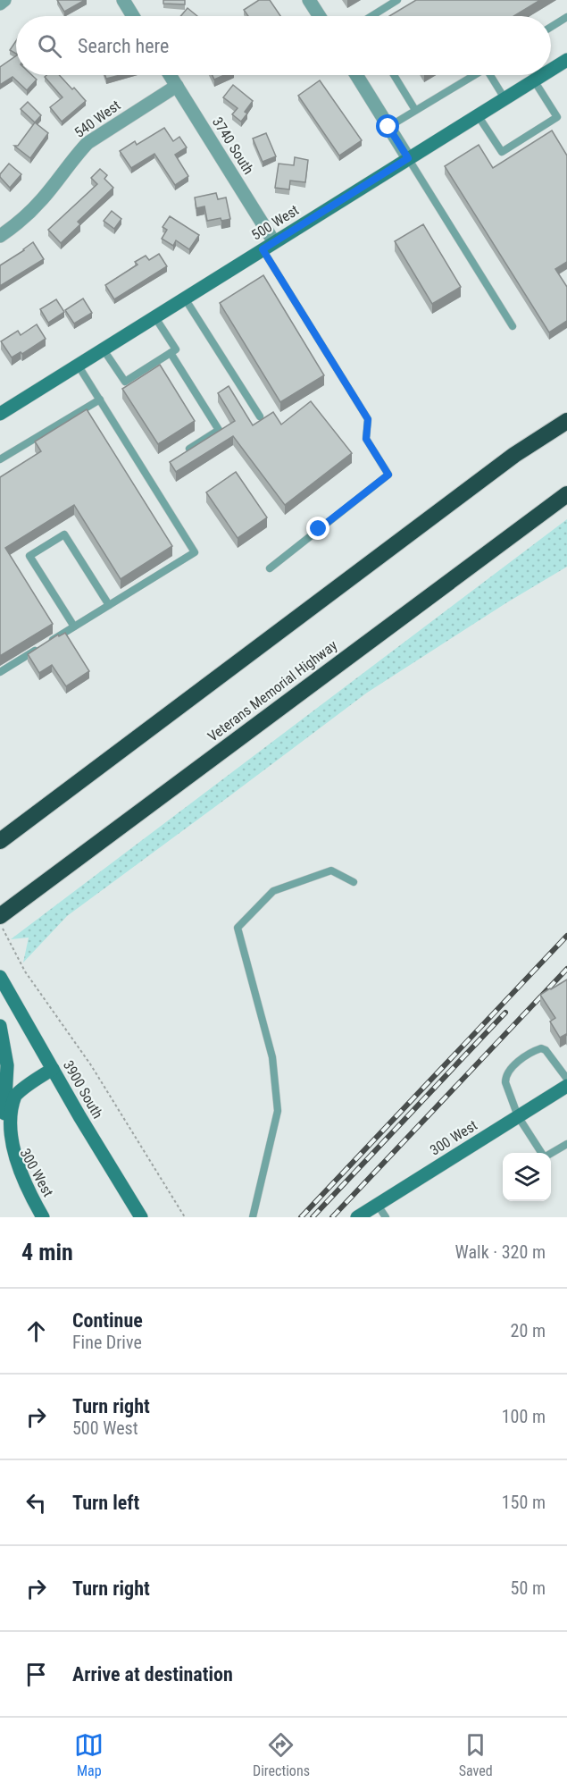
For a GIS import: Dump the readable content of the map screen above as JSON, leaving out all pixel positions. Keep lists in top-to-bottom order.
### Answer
{
  "streets": {
    "highway": ["Veterans Memorial Highway"],
    "main road": ["500 West", "3900 South", "300 West"],
    "street": ["540 West", "3740 South"]
  },
  "crossings": [
    ["540 West", "3740 South"],
    ["3740 South", "500 West"]
  ],
  "page": {
    "search": "Search here",
    "heading": ["4 min", "Walk · 320 m"],
    "list": [
      ["Continue", "Fine Drive", "20 m"],
      ["Turn right", "500 West", "100 m"],
      ["Turn left", "150 m"],
      ["Turn right", "50 m"],
      "Arrive at destination"
    ],
    "nav": ["Map", "Directions", "Saved"]
  }
}
